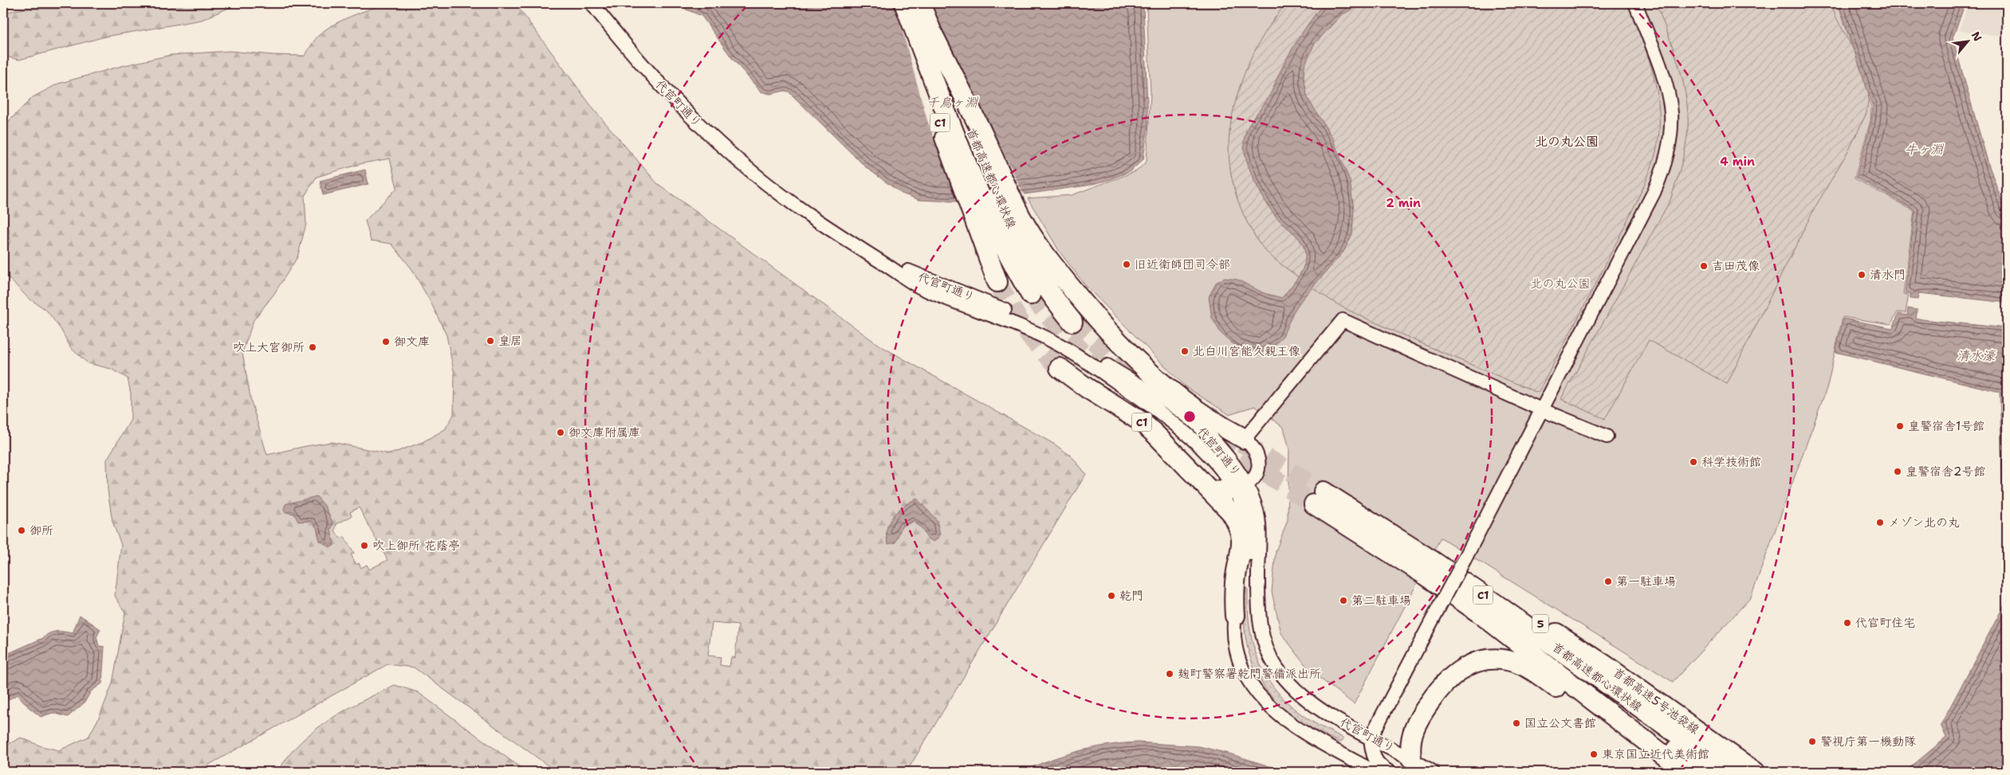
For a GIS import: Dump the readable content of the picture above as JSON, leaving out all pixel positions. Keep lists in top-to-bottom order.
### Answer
{
  "streets": {
    "highway": [
      "C1",
      "首都高速都心環状線",
      "5",
      "首都高速5号池袋線"
    ],
    "street": ["代官町通り"]
  },
  "crossings": [
    ["代官町通り", "C1"],
    ["C1", "首都高速都心環状線"],
    ["首都高速都心環状線", "首都高速5号池袋線"]
  ],
  "districts": ["北の丸公園"],
  "water": ["千鳥ヶ淵", "牛ヶ淵", "清水濠"],
  "parks": ["北の丸公園"],
  "places": [
    "旧近衛師団司令部",
    "吉田茂像",
    "清水門",
    "皇居",
    "御文庫",
    "吹上大宮御所",
    "北白川宮能久親王像",
    "皇警宿舎1号館",
    "御文庫附属庫",
    "科学技術館",
    "皇警宿舎2号館",
    "メゾン北の丸",
    "御所",
    "吹上御所 花蔭亭",
    "第一駐車場",
    "乾門",
    "第二駐車場",
    "代官町住宅",
    "麹町警察署乾門警備派出所",
    "国立公文書館",
    "警視庁第一機動隊",
    "東京国立近代美術館"
  ],
  "north": "top right",
  "rings": ["4 min", "2 min"]
}
